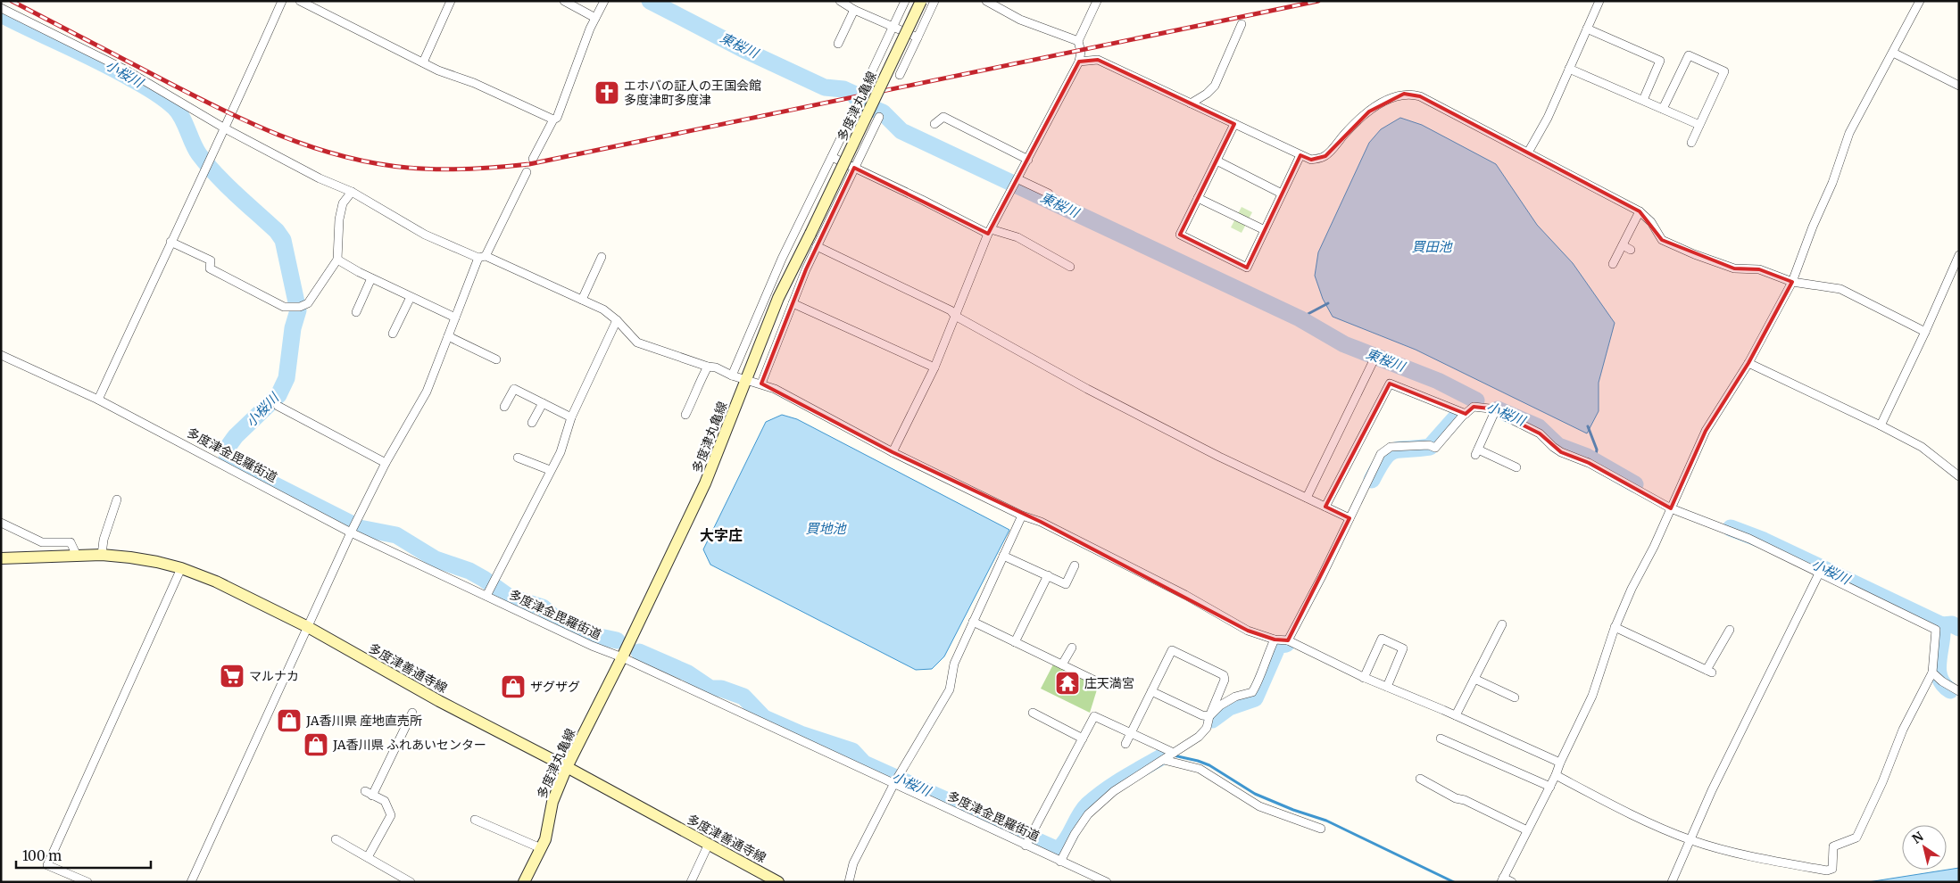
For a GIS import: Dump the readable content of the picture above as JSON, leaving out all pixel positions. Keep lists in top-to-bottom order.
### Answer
{
  "streets": {
    "main road": ["多度津丸亀線", "多度津善通寺線"],
    "street": ["多度津金毘羅街道"]
  },
  "crossings": [
    ["多度津丸亀線", "多度津金毘羅街道"],
    ["多度津丸亀線", "多度津善通寺線"]
  ],
  "districts": ["大字庄"],
  "water": [
    "東桜川",
    "小桜川",
    "買田池",
    "買地池"
  ],
  "places": {
    "church": ["エホバの証人の王国会館 多度津町多度津"],
    "supermarket": ["マルナカ"],
    "temple": ["庄天満宮"],
    "shop": ["ザグザグ", "JA香川県 産地直売所", "JA香川県 ふれあいセンター"]
  },
  "scale_bar": "100 m",
  "north": "top left"
}
